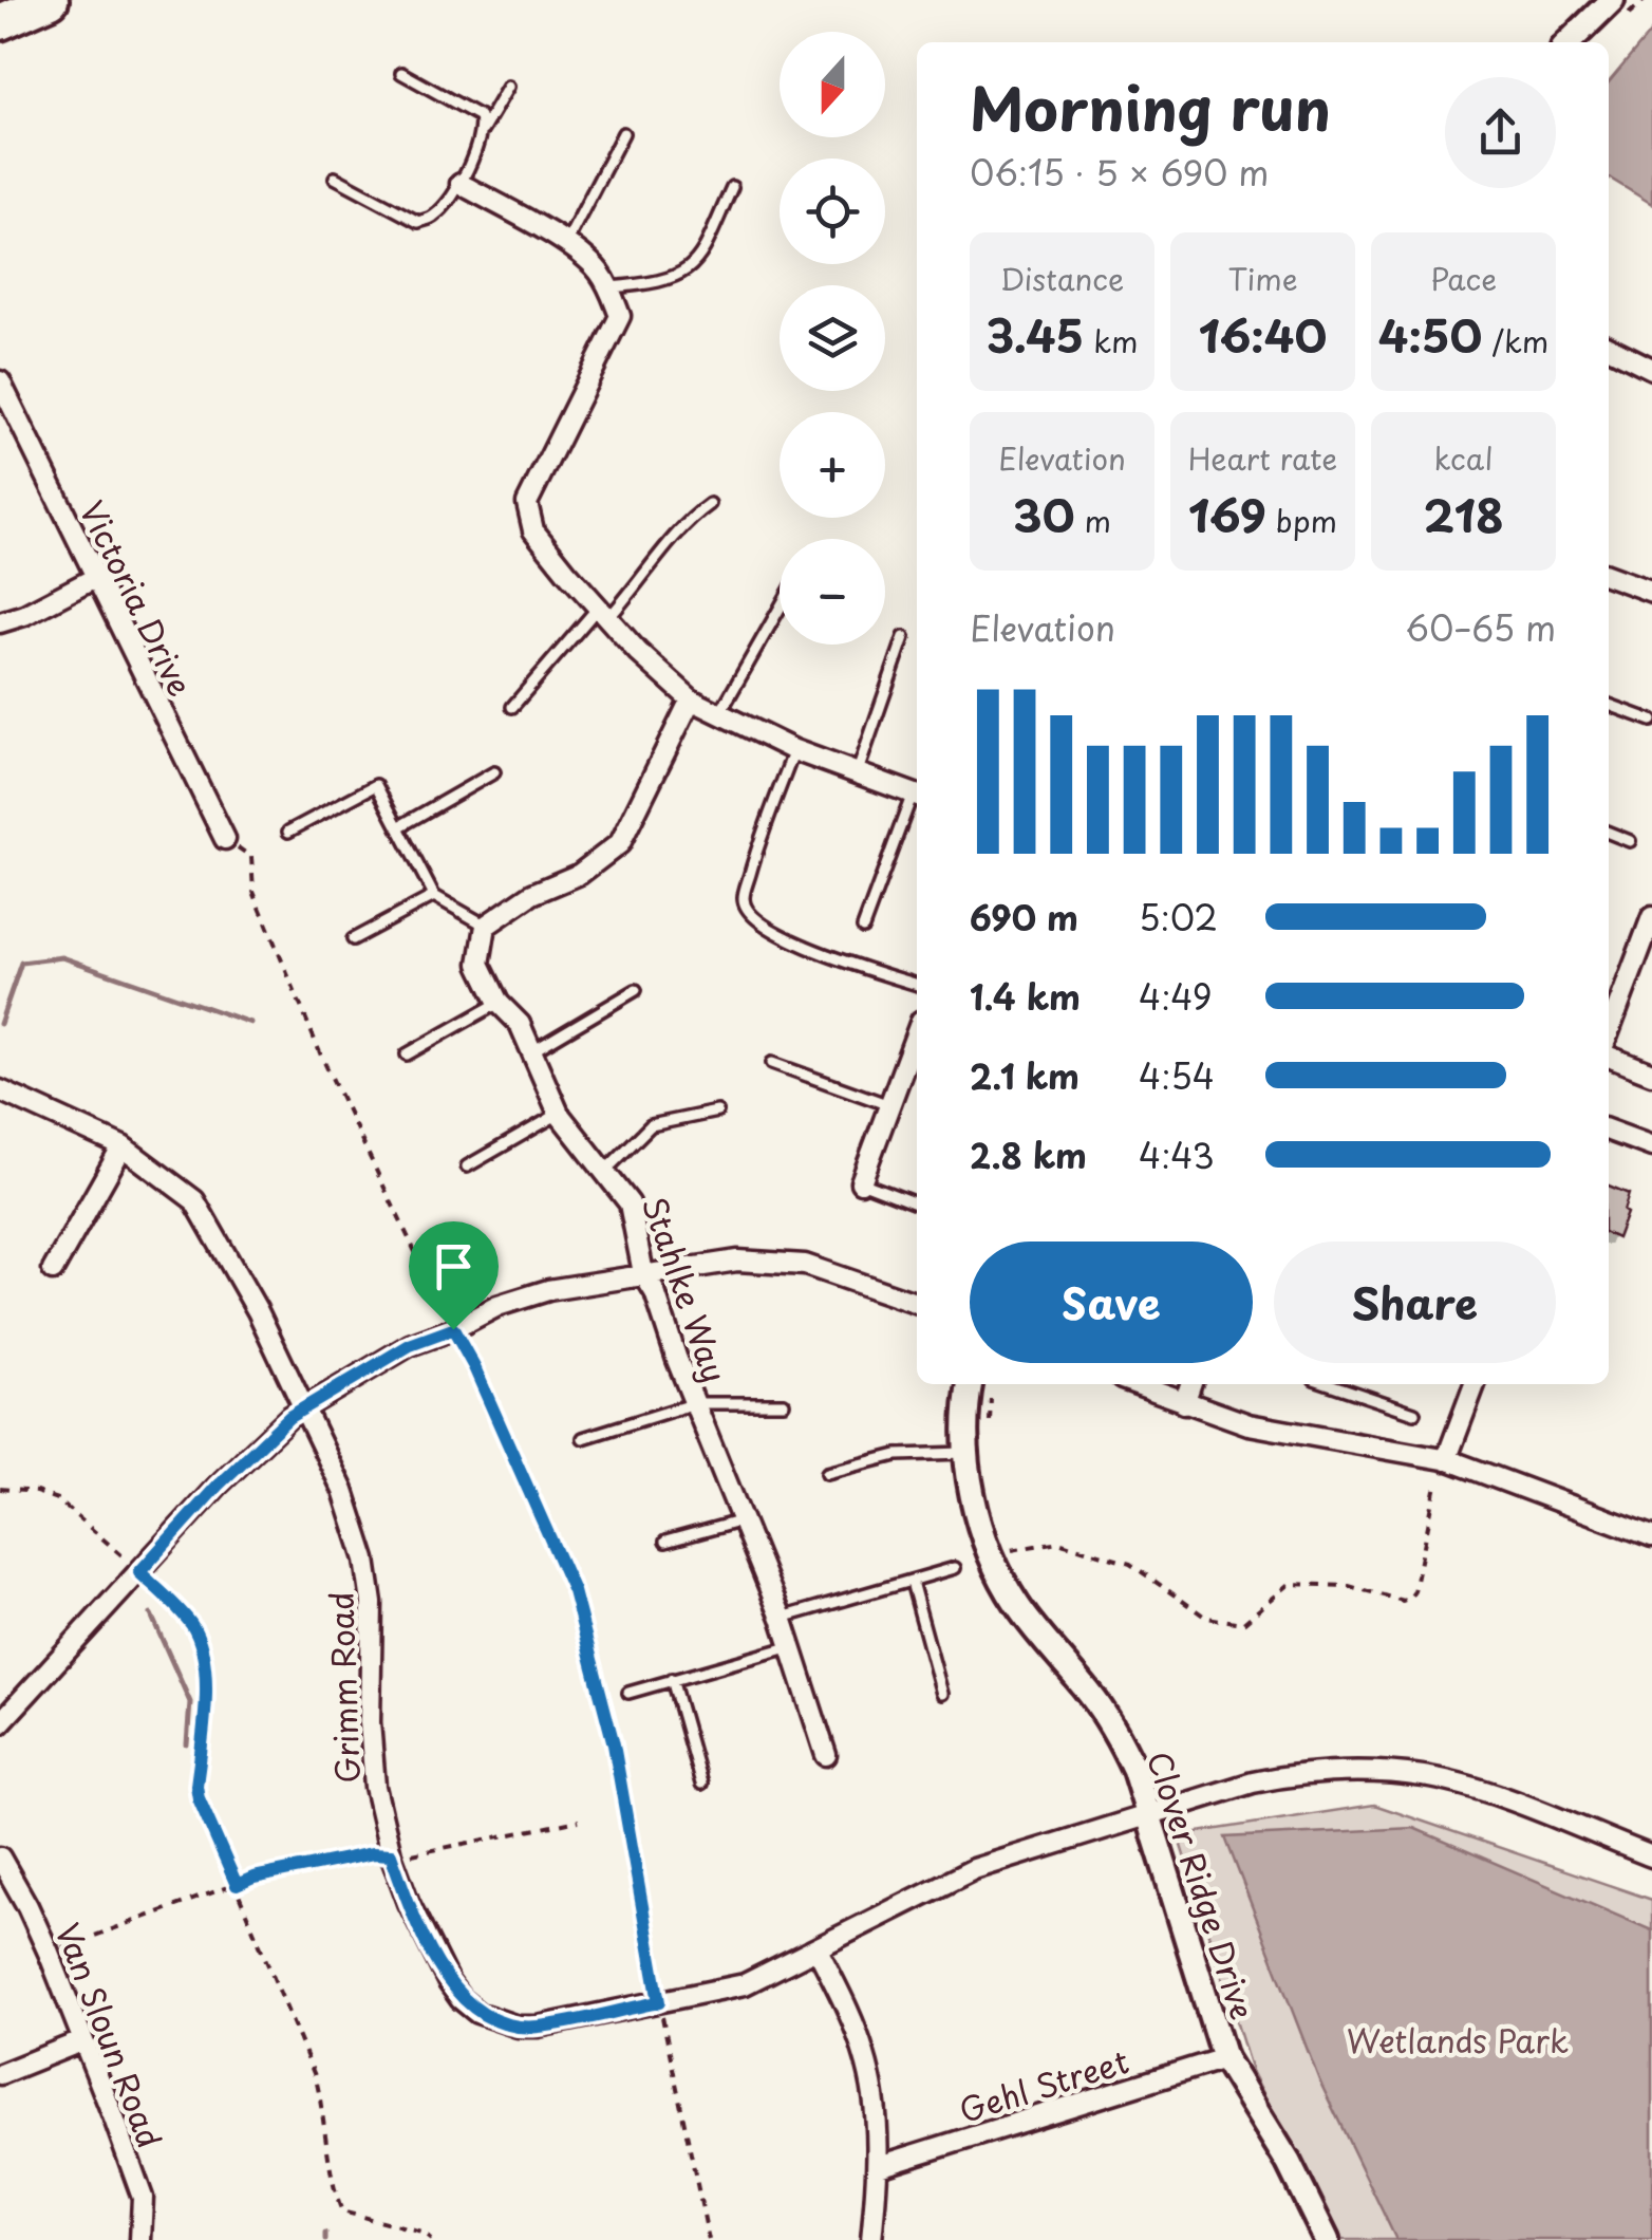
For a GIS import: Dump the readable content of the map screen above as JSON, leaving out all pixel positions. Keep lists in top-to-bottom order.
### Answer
{
  "streets": {
    "street": [
      "Victoria Drive",
      "Stahlke Way",
      "Grimm Road",
      "Clover Ridge Drive",
      "Van Sloun Road",
      "Gehl Street"
    ]
  },
  "crossings": [
    ["Grimm Road", "Clover Ridge Drive"],
    ["Clover Ridge Drive", "Gehl Street"]
  ],
  "parks": ["Wetlands Park"],
  "north": "bottom",
  "page": {
    "map_buttons": ["+", "−"],
    "heading": ["Morning run", "06:15 · 5 × 690 m"],
    "stats": [
      ["Distance", "3.45 km"],
      ["Time", "16:40"],
      ["Pace", "4:50 /km"],
      ["Elevation", "30 m"],
      ["Heart rate", "169 bpm"],
      ["kcal", "218"]
    ],
    "chart": ["Elevation", "60–65 m"],
    "list": [
      {
        "name": "690 m",
        "note": "5:02"
      },
      {
        "name": "1.4 km",
        "note": "4:49"
      },
      {
        "name": "2.1 km",
        "note": "4:54"
      },
      {
        "name": "2.8 km",
        "note": "4:43"
      }
    ],
    "buttons": ["Save", "Share"]
  }
}
